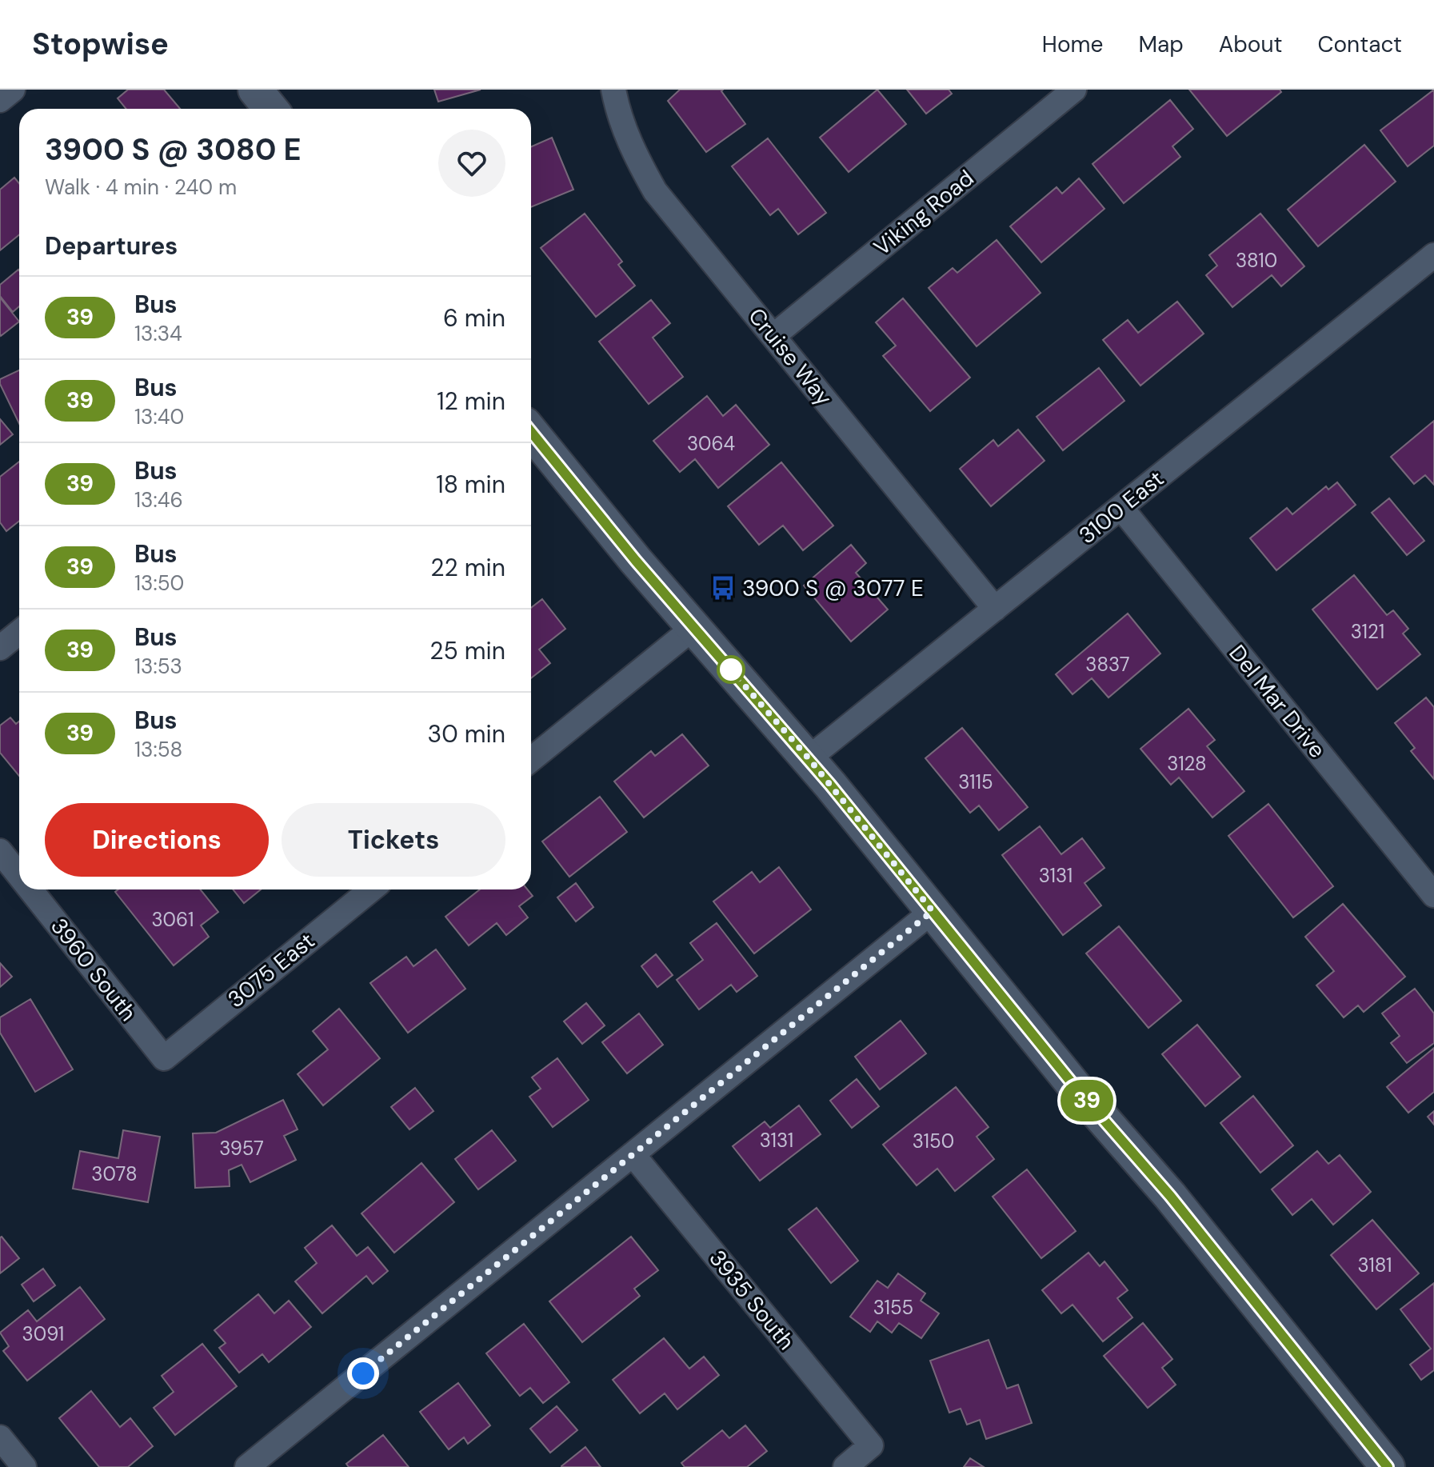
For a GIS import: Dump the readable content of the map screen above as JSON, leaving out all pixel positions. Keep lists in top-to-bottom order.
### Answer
{
  "streets": {
    "street": [
      "Viking Road",
      "Cruise Way",
      "3100 East",
      "Del Mar Drive",
      "3960 South",
      "3075 East",
      "3935 South"
    ]
  },
  "crossings": [
    ["Viking Road", "Cruise Way"],
    ["Cruise Way", "3100 East"],
    ["3100 East", "Del Mar Drive"],
    ["3960 South", "3075 East"]
  ],
  "places": {
    "bus stop": ["3900 S @ 3077 E"]
  },
  "lines": ["bus line 39"],
  "house_numbers": [
    "3810",
    "3064",
    "3121",
    "3837",
    "3128",
    "3115",
    "3131",
    "3061",
    "3131",
    "3150",
    "3957",
    "3078",
    "3181",
    "3155",
    "3091"
  ],
  "page": {
    "header": "Stopwise",
    "nav": [
      "Home",
      "Map",
      "About",
      "Contact"
    ],
    "on_map": "39",
    "heading": [
      ["3900 S @ 3080 E", "Walk · 4 min · 240 m"],
      "Departures"
    ],
    "list": [
      {
        "mark": "39",
        "name": "Bus",
        "note": "13:34",
        "value": "6 min"
      },
      {
        "mark": "39",
        "name": "Bus",
        "note": "13:40",
        "value": "12 min"
      },
      {
        "mark": "39",
        "name": "Bus",
        "note": "13:46",
        "value": "18 min"
      },
      {
        "mark": "39",
        "name": "Bus",
        "note": "13:50",
        "value": "22 min"
      },
      {
        "mark": "39",
        "name": "Bus",
        "note": "13:53",
        "value": "25 min"
      },
      {
        "mark": "39",
        "name": "Bus",
        "note": "13:58",
        "value": "30 min"
      }
    ],
    "buttons": ["Directions", "Tickets"]
  }
}
